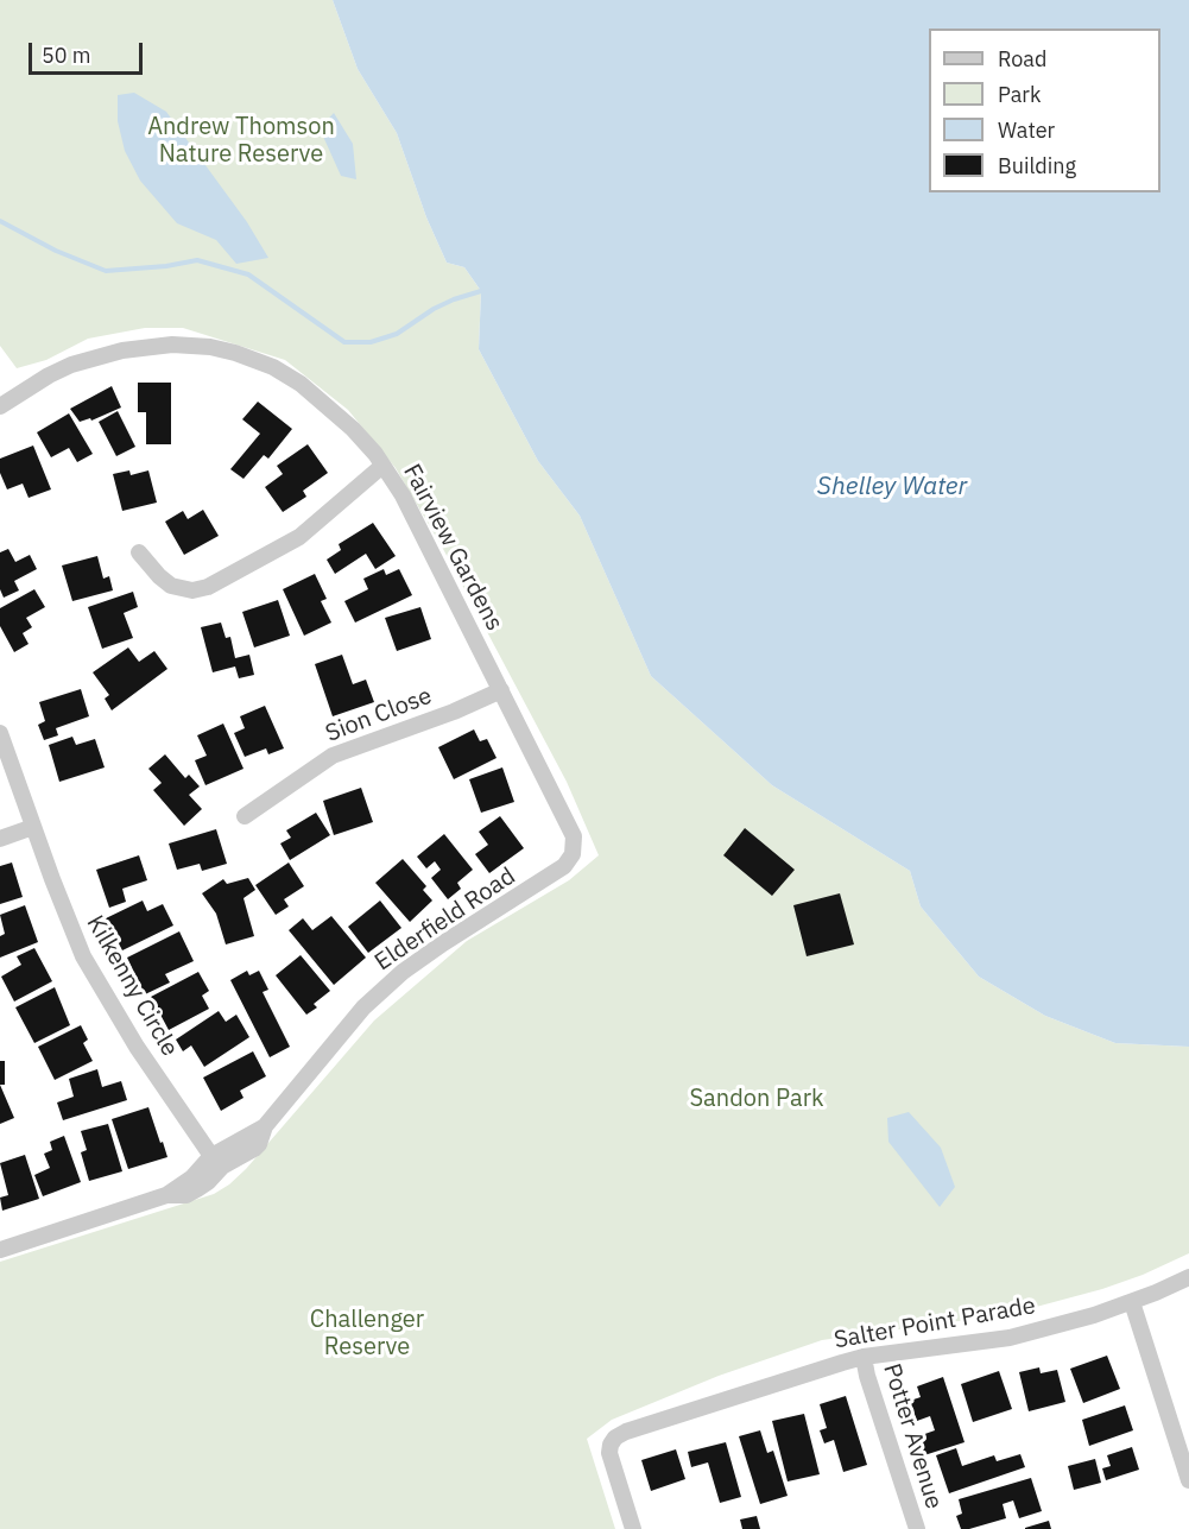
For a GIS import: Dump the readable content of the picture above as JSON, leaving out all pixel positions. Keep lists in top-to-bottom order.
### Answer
{
  "streets": {
    "street": [
      "Fairview Gardens",
      "Sion Close",
      "Elderfield Road",
      "Kilkenny Circle",
      "Salter Point Parade",
      "Potter Avenue"
    ]
  },
  "crossings": [
    ["Fairview Gardens", "Sion Close"],
    ["Fairview Gardens", "Elderfield Road"],
    ["Elderfield Road", "Kilkenny Circle"],
    ["Salter Point Parade", "Potter Avenue"]
  ],
  "water": ["Shelley Water"],
  "parks": ["Andrew Thomson Nature Reserve", "Sandon Park", "Challenger Reserve"],
  "legend": [
    "Road",
    "Park",
    "Water",
    "Building"
  ],
  "scale_bar": "50 m"
}
